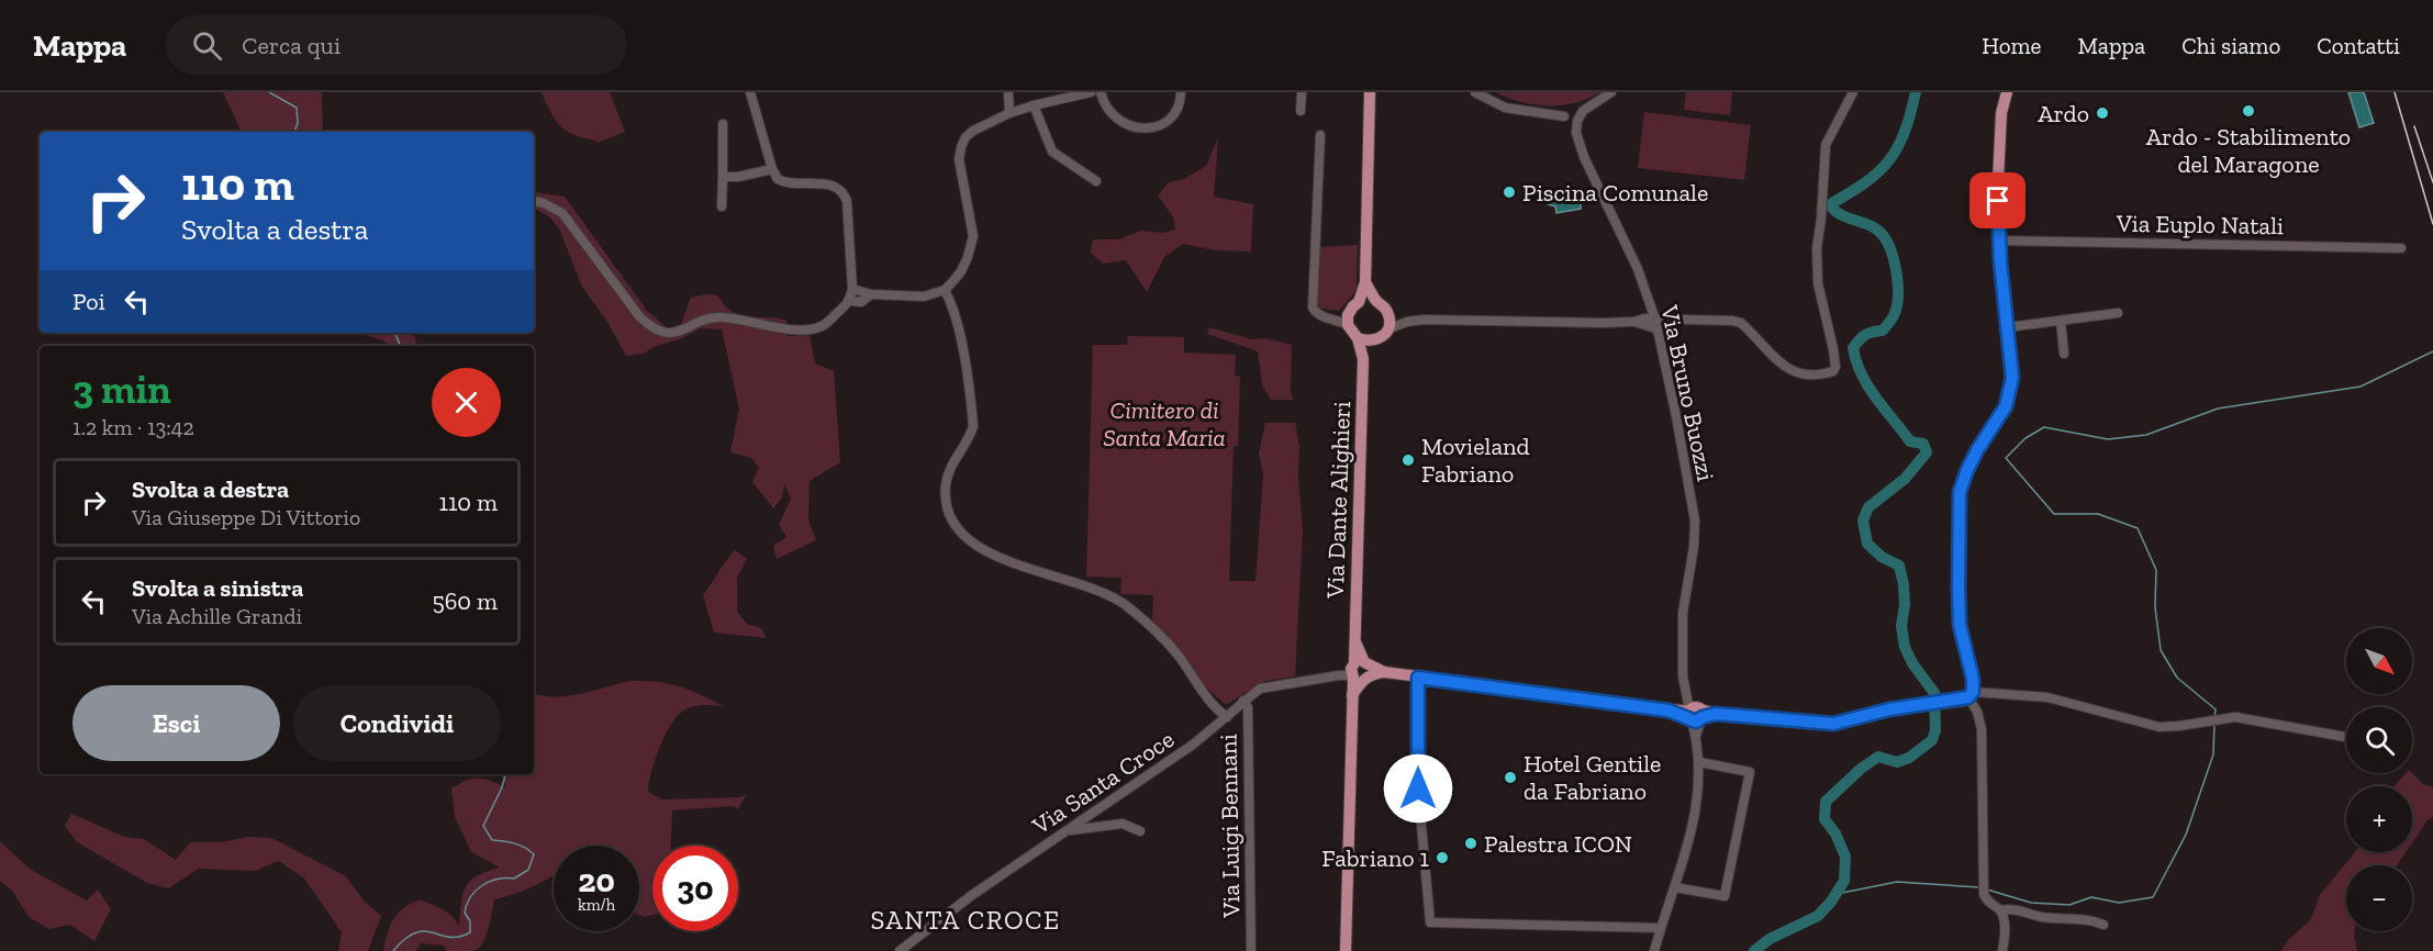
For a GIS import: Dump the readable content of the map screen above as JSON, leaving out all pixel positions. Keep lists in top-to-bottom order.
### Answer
{
  "streets": {
    "main road": ["Via Dante Alighieri"],
    "street": [
      "Via Euplo Natali",
      "Via Bruno Buozzi",
      "Via Santa Croce",
      "Via Luigi Bennani"
    ]
  },
  "crossings": [
    ["Via Dante Alighieri", "Via Santa Croce"],
    ["Via Santa Croce", "Via Luigi Bennani"]
  ],
  "districts": ["SANTA CROCE"],
  "parks": ["Cimitero di Santa Maria"],
  "places": [
    "Ardo - Stabilimento del Maragone",
    "Ardo",
    "Piscina Comunale",
    "Movieland Fabriano",
    "Hotel Gentile da Fabriano",
    "Palestra ICON",
    "Fabriano 1"
  ],
  "north": "bottom right",
  "page": {
    "header": "Mappa",
    "search": "Cerca qui",
    "nav": [
      "Home",
      "Mappa",
      "Chi siamo",
      "Contatti"
    ],
    "turn": ["110 m", "Svolta a destra"],
    "then": "Poi",
    "heading": ["3 min", "1.2 km · 13:42"],
    "list": [
      {
        "name": "Svolta a destra",
        "note": "Via Giuseppe Di Vittorio",
        "value": "110 m"
      },
      {
        "name": "Svolta a sinistra",
        "note": "Via Achille Grandi",
        "value": "560 m"
      }
    ],
    "map_buttons": ["+", "−"],
    "buttons": ["Esci", "Condividi"],
    "speed": "20 km/h",
    "limit": "30"
  }
}
